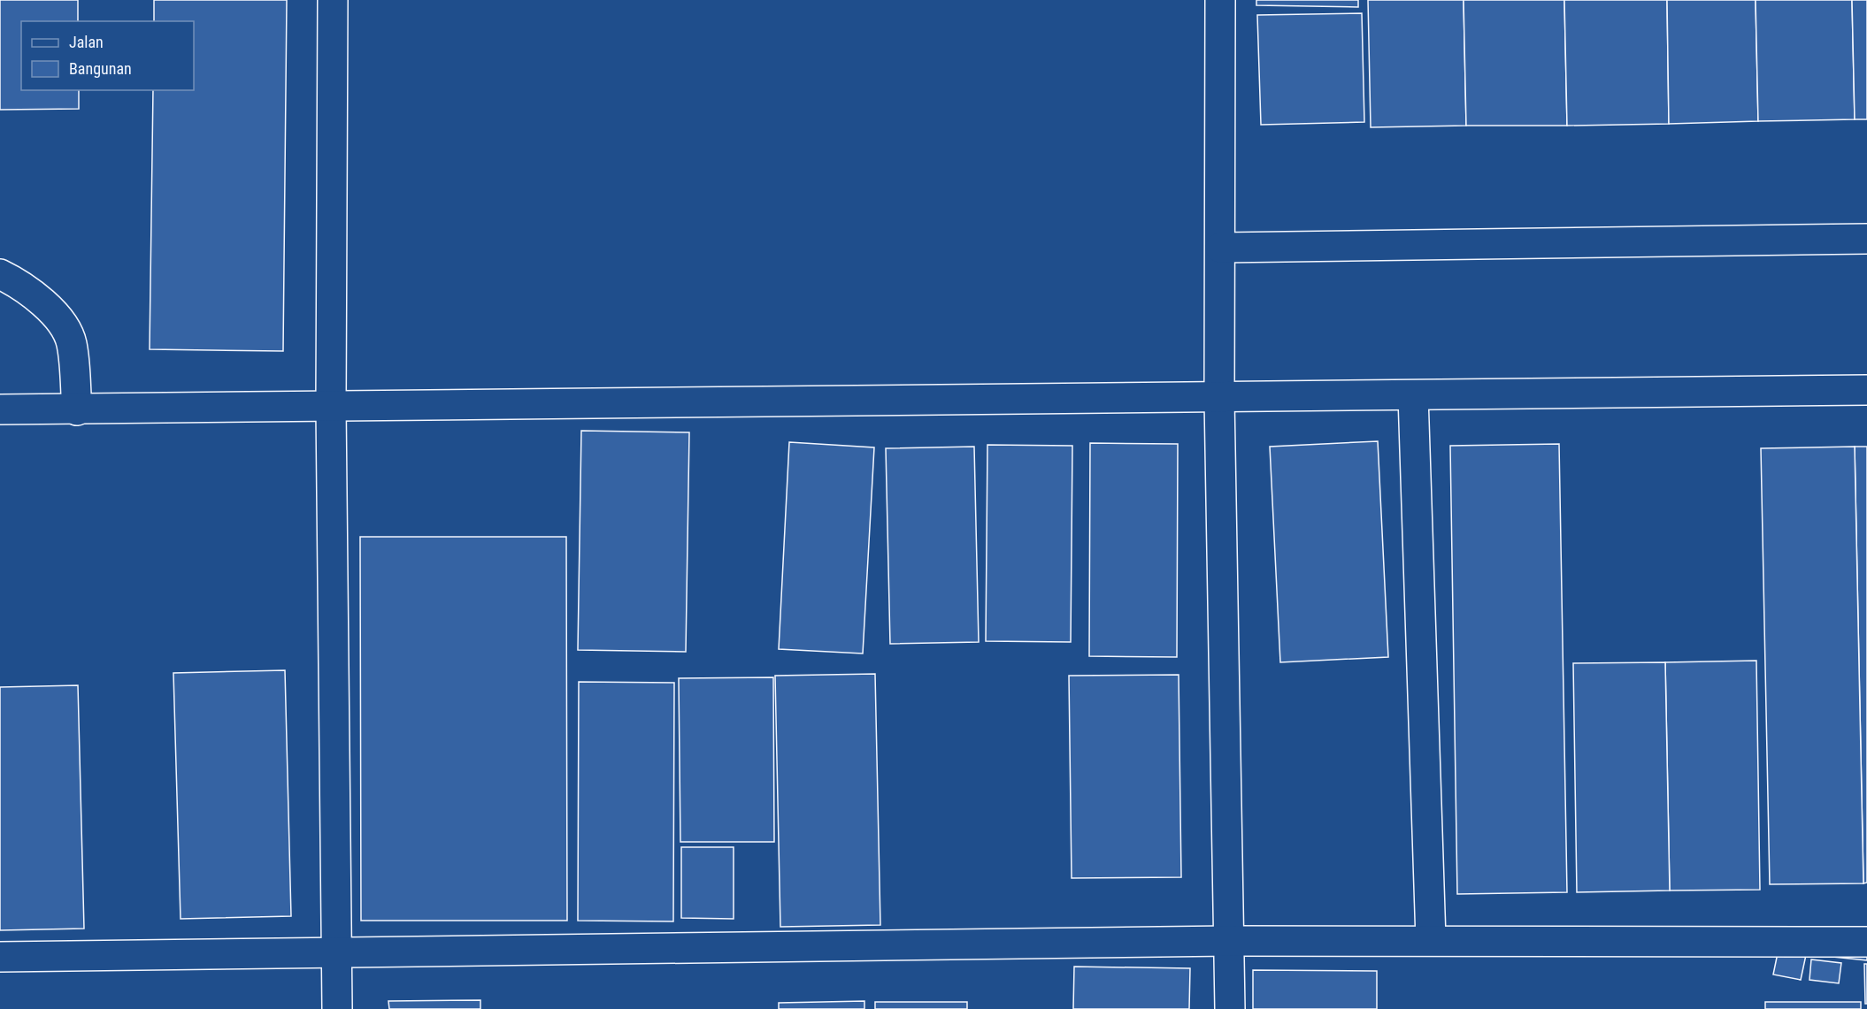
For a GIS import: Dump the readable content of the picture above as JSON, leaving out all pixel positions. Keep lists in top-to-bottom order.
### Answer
{
  "legend": ["Jalan", "Bangunan"]
}
